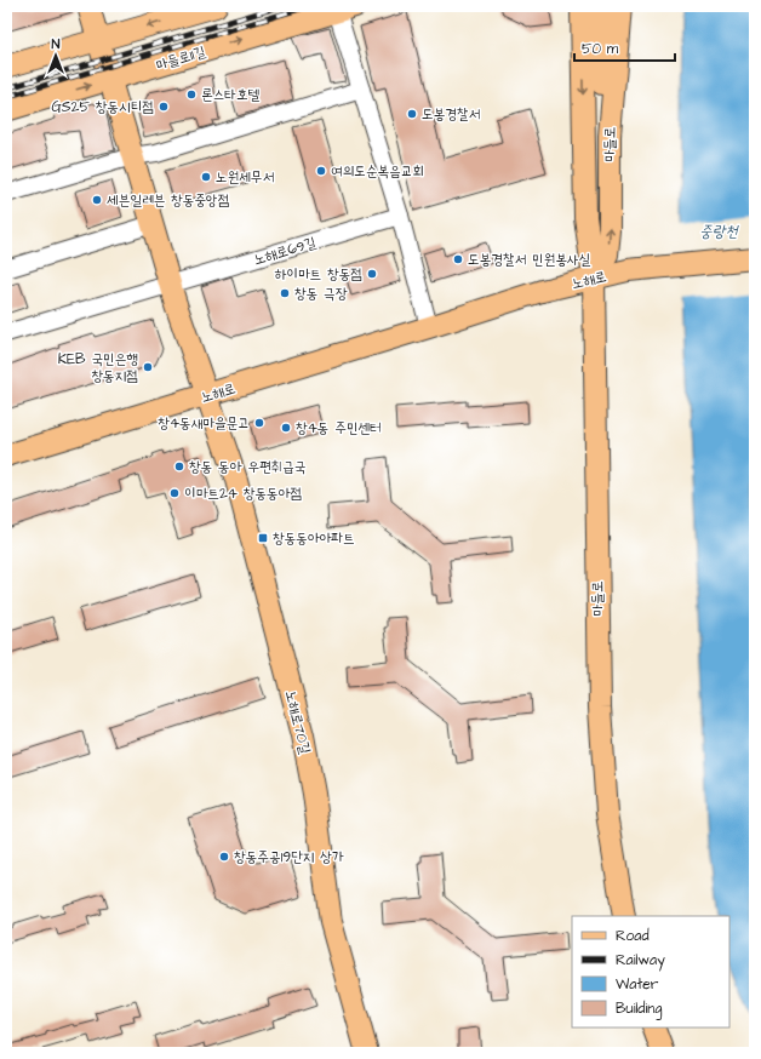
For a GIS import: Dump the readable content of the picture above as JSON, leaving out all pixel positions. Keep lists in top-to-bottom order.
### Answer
{
  "streets": {
    "main road": [
      "마들로11길",
      "마들로",
      "노해로",
      "노해로70길"
    ],
    "street": ["노해로69길"]
  },
  "crossings": [
    ["마들로", "노해로"],
    ["노해로", "노해로70길"]
  ],
  "water": ["중랑천"],
  "places": {
    "other": [
      "론스타호텔",
      "GS25 창동시티점",
      "도봉경찰서",
      "여의도순복음교회",
      "노원세무서",
      "세븐일레븐 창동중앙점",
      "도봉경찰서 민원봉사실",
      "하이마트 창동점",
      "창동 극장",
      "KEB 국민은행 창동지점",
      "창4동새마을문고",
      "창4동 주민센터",
      "창동 동아 우편취급국",
      "이마트24 창동동아점",
      "창동주공19단지 상가"
    ],
    "transit": ["창동동아아파트"]
  },
  "legend": [
    "Road",
    "Railway",
    "Water",
    "Building"
  ],
  "scale_bar": "50 m",
  "north": "top"
}
